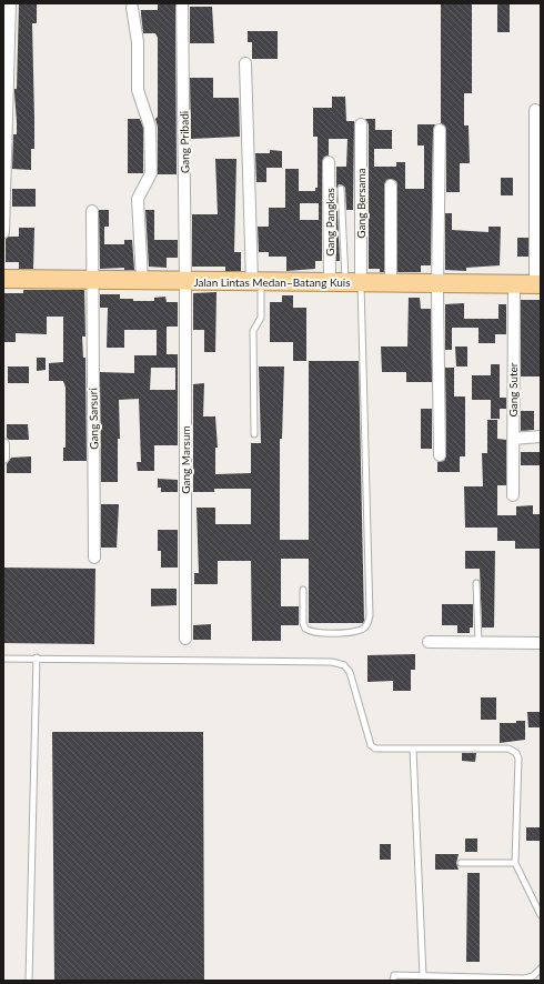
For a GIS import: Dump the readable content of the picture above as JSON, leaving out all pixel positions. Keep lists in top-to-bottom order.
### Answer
{
  "streets": {
    "highway": ["Jalan Lintas Medan–Batang Kuis"],
    "street": [
      "Gang Pribadi",
      "Gang Bersama",
      "Gang Pangkas",
      "Gang Suter",
      "Gang Sarsuri",
      "Gang Marsum"
    ]
  },
  "crossings": [
    ["Gang Pribadi", "Jalan Lintas Medan–Batang Kuis"],
    ["Gang Pribadi", "Gang Marsum"],
    ["Gang Bersama", "Gang Pangkas"],
    ["Gang Bersama", "Jalan Lintas Medan–Batang Kuis"],
    ["Gang Pangkas", "Jalan Lintas Medan–Batang Kuis"],
    ["Jalan Lintas Medan–Batang Kuis", "Gang Suter"],
    ["Jalan Lintas Medan–Batang Kuis", "Gang Sarsuri"],
    ["Jalan Lintas Medan–Batang Kuis", "Gang Marsum"]
  ]
}
